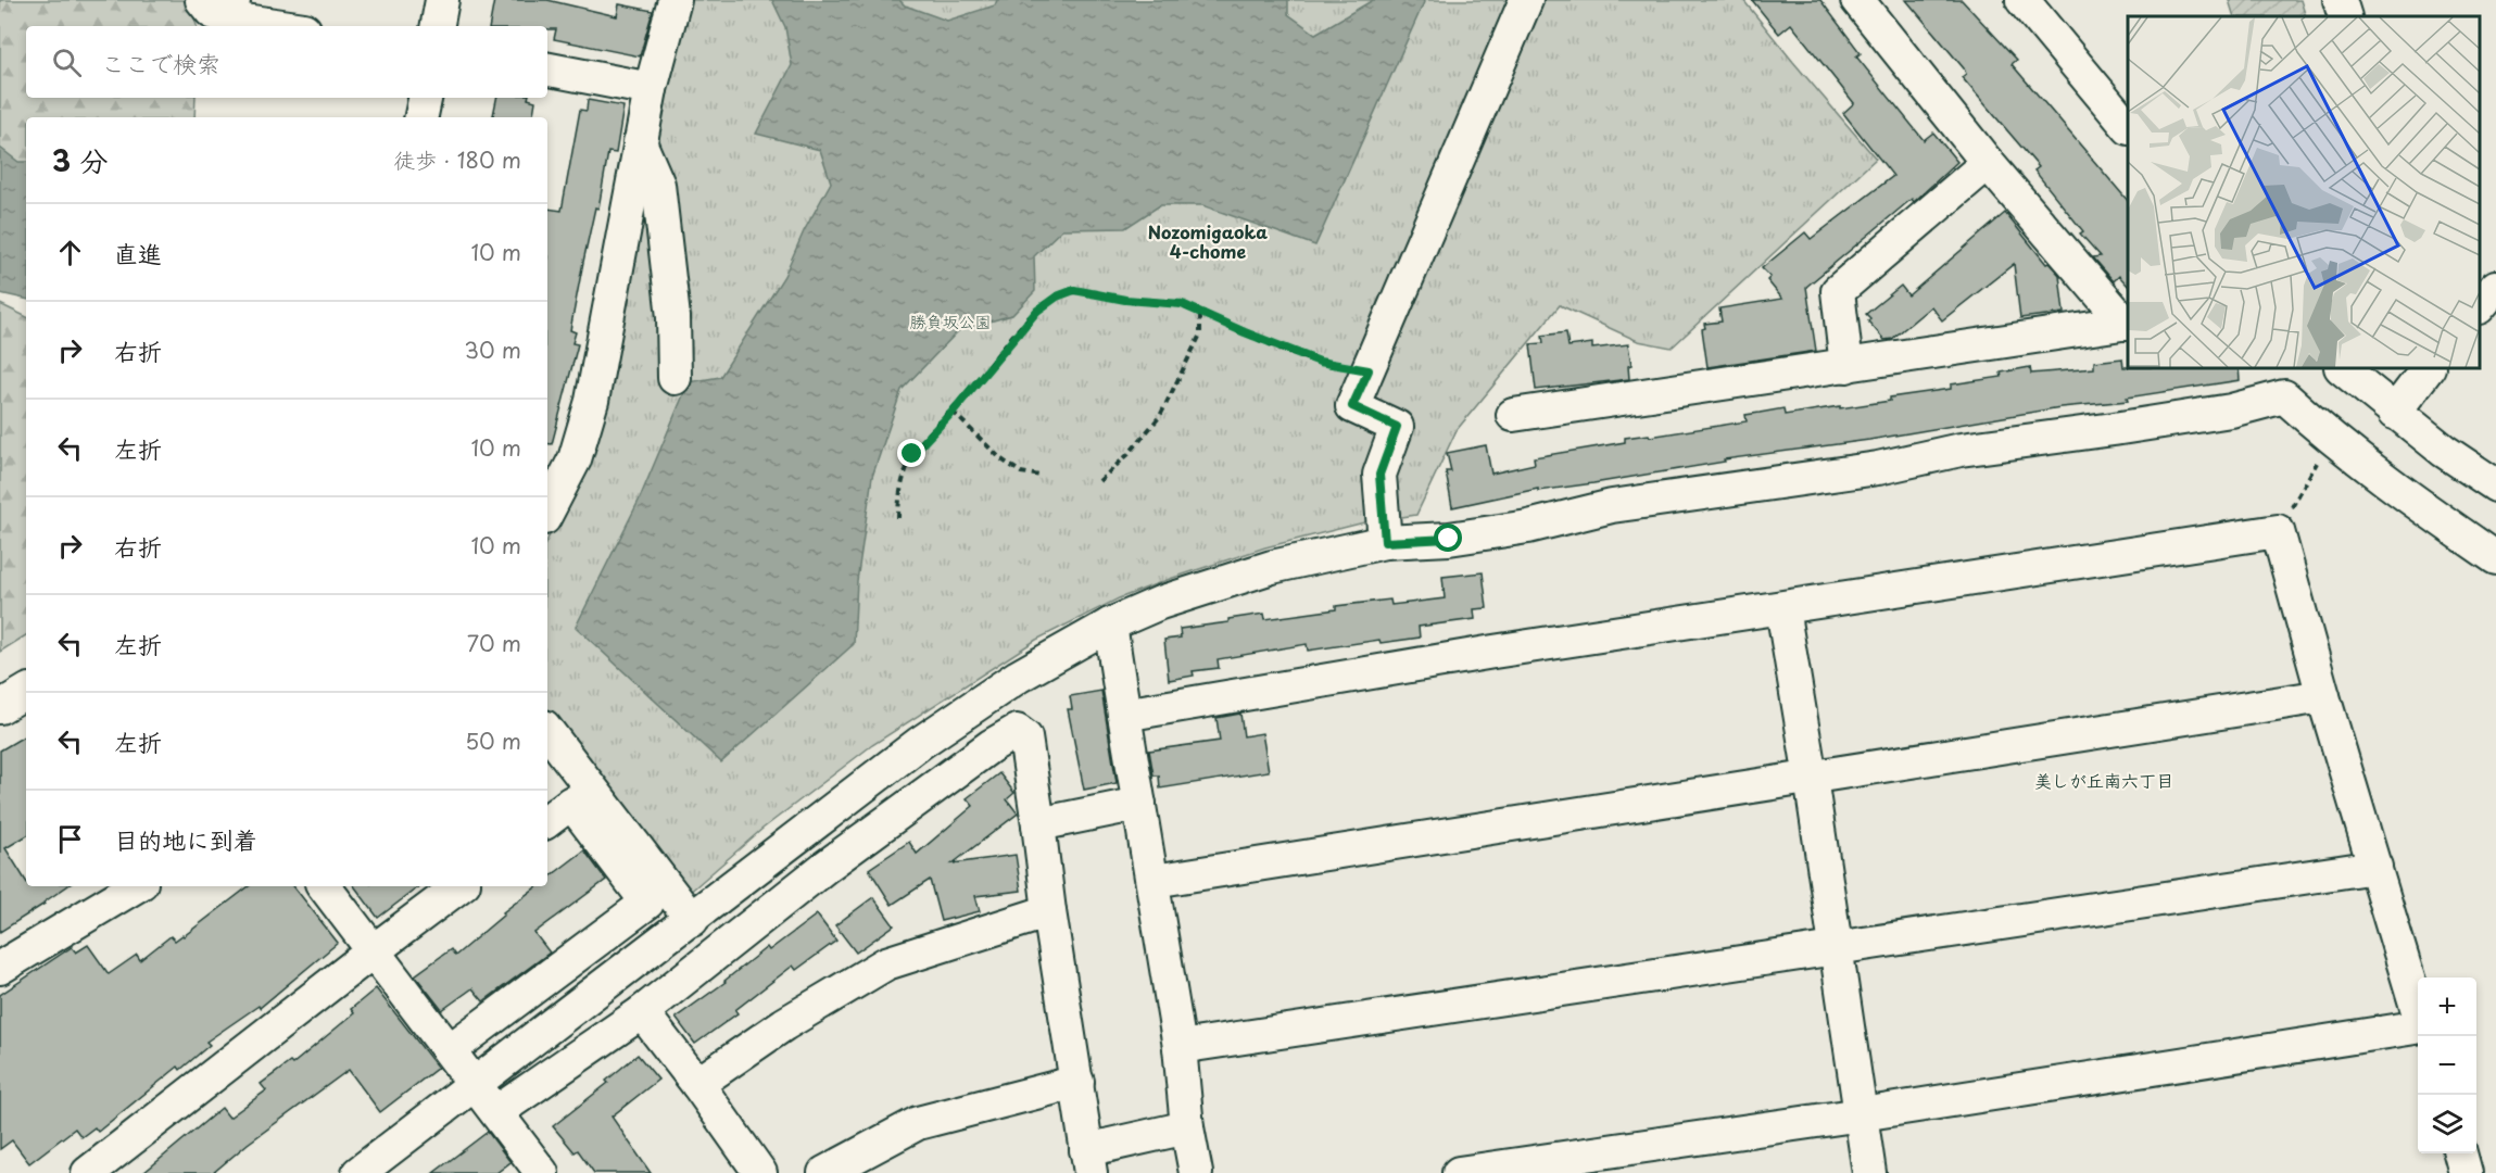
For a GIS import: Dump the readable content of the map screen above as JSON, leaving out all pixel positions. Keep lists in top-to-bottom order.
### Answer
{
  "districts": ["Nozomigaoka 4-chome", "美しが丘南六丁目"],
  "parks": ["勝負坂公園"],
  "page": {
    "search": "ここで検索",
    "heading": ["3 分", "徒歩 · 180 m"],
    "list": [
      ["直進", "10 m"],
      ["右折", "30 m"],
      ["左折", "10 m"],
      ["右折", "10 m"],
      ["左折", "70 m"],
      ["左折", "50 m"],
      "目的地に到着"
    ],
    "map_buttons": ["+", "−"]
  }
}
